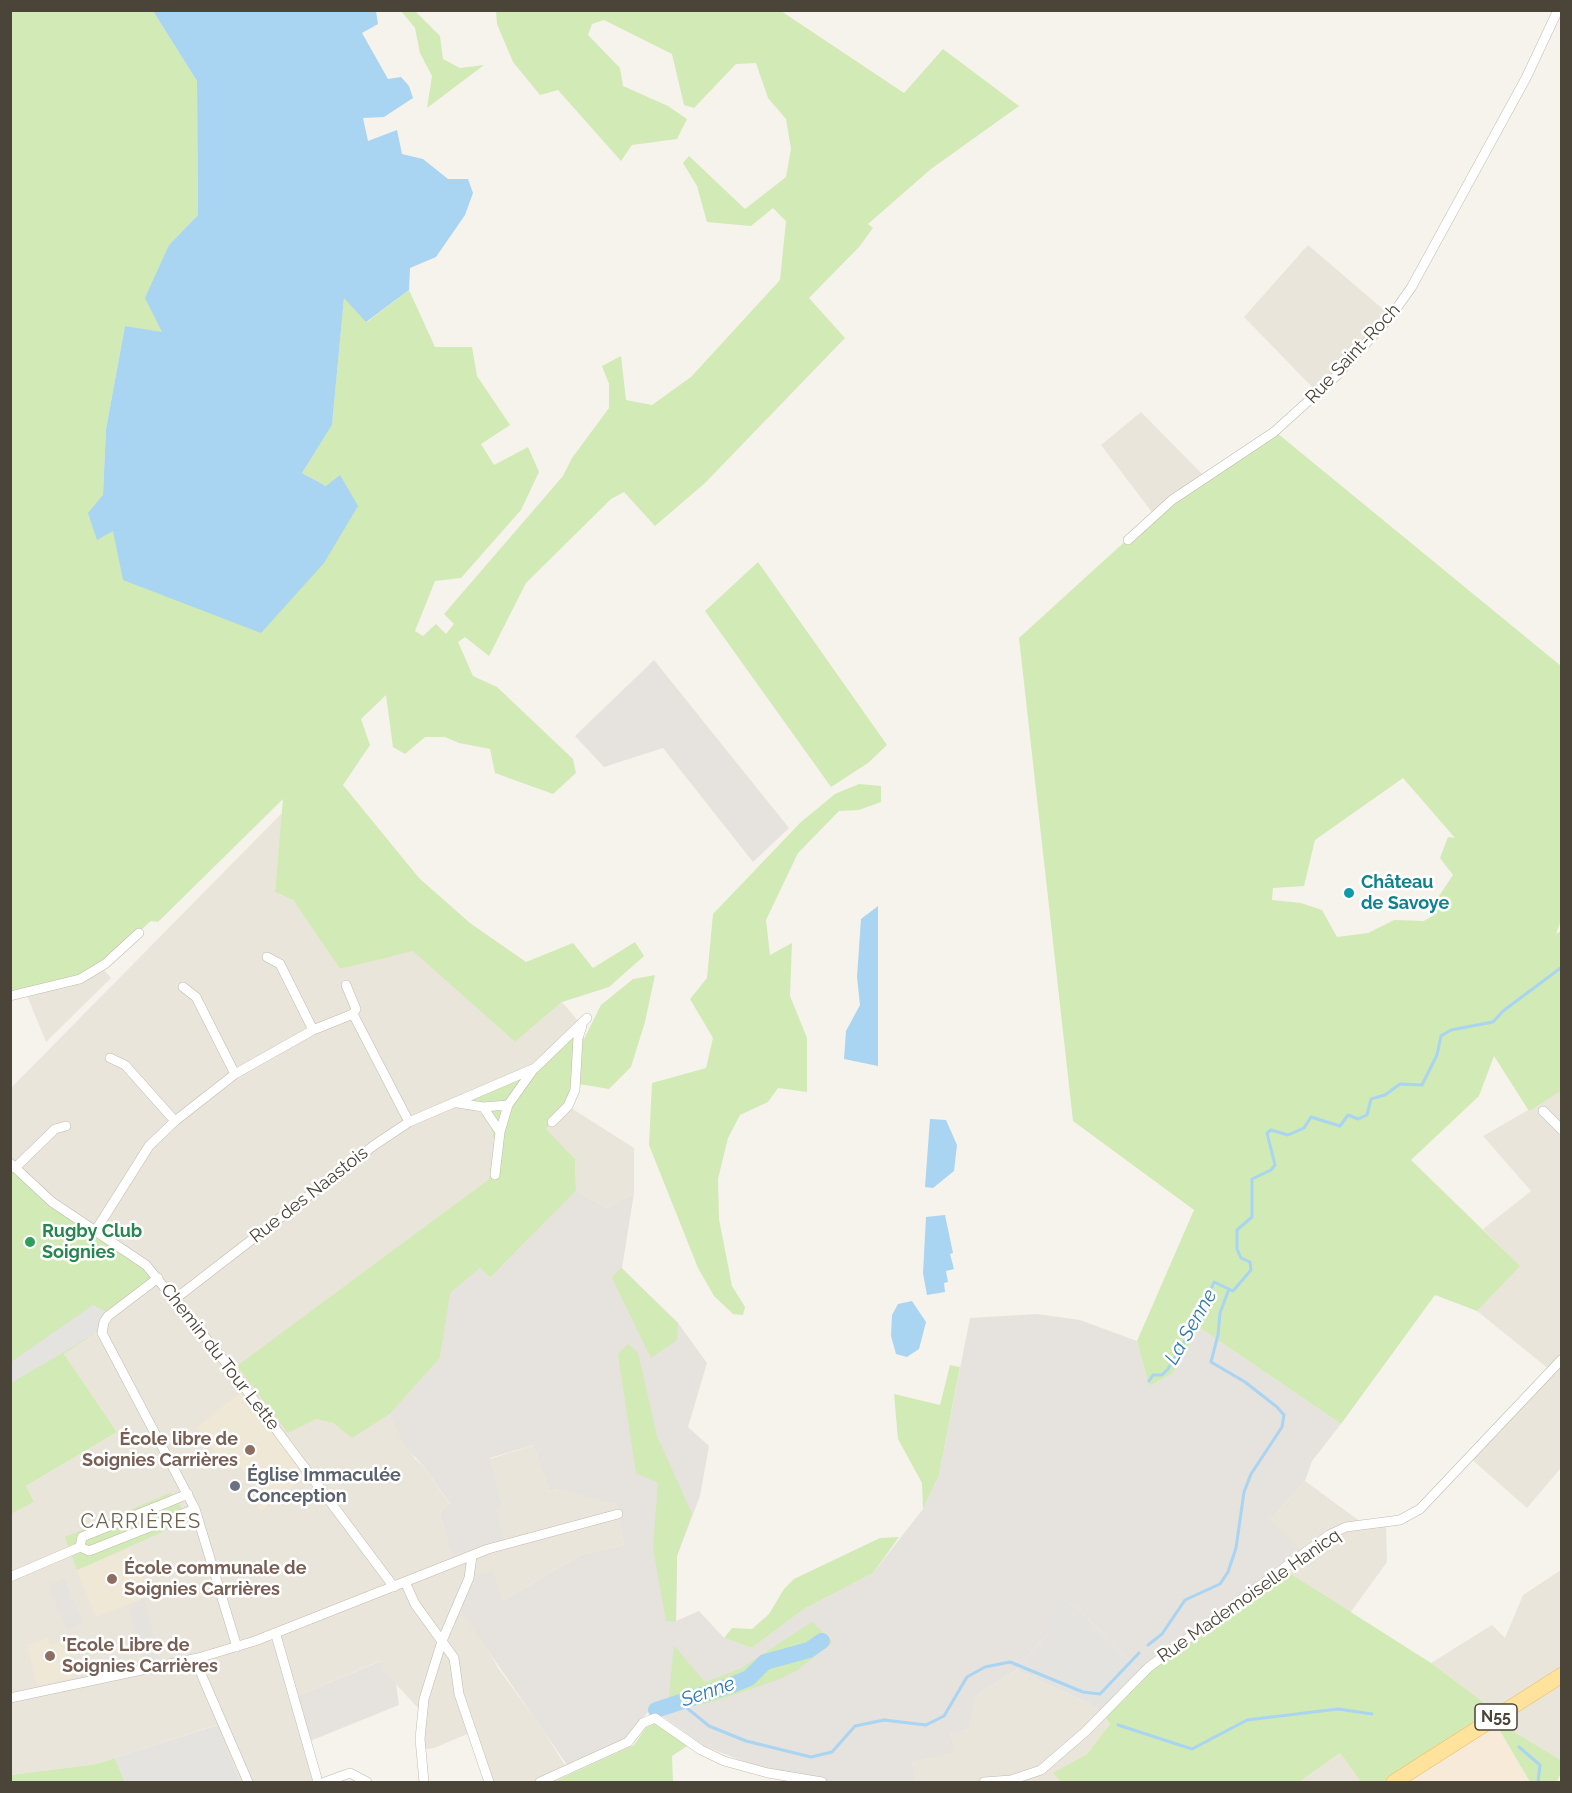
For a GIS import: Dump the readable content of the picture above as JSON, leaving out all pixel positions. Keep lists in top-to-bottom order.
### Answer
{
  "streets": {
    "main road": ["N55"],
    "street": [
      "Rue Saint-Roch",
      "Rue des Naastois",
      "Chemin du Tour Lette",
      "Rue Mademoiselle Hanicq"
    ]
  },
  "crossings": [
    ["Rue des Naastois", "Chemin du Tour Lette"]
  ],
  "districts": ["CARRIÈRES"],
  "water": ["La Senne", "Senne"],
  "places": [
    "Château de Savoye",
    "Rugby Club Soignies",
    "École libre de Soignies Carrières",
    "Église Immaculée Conception",
    "École communale de Soignies Carrières",
    "'Ecole Libre de Soignies Carrières"
  ]
}
